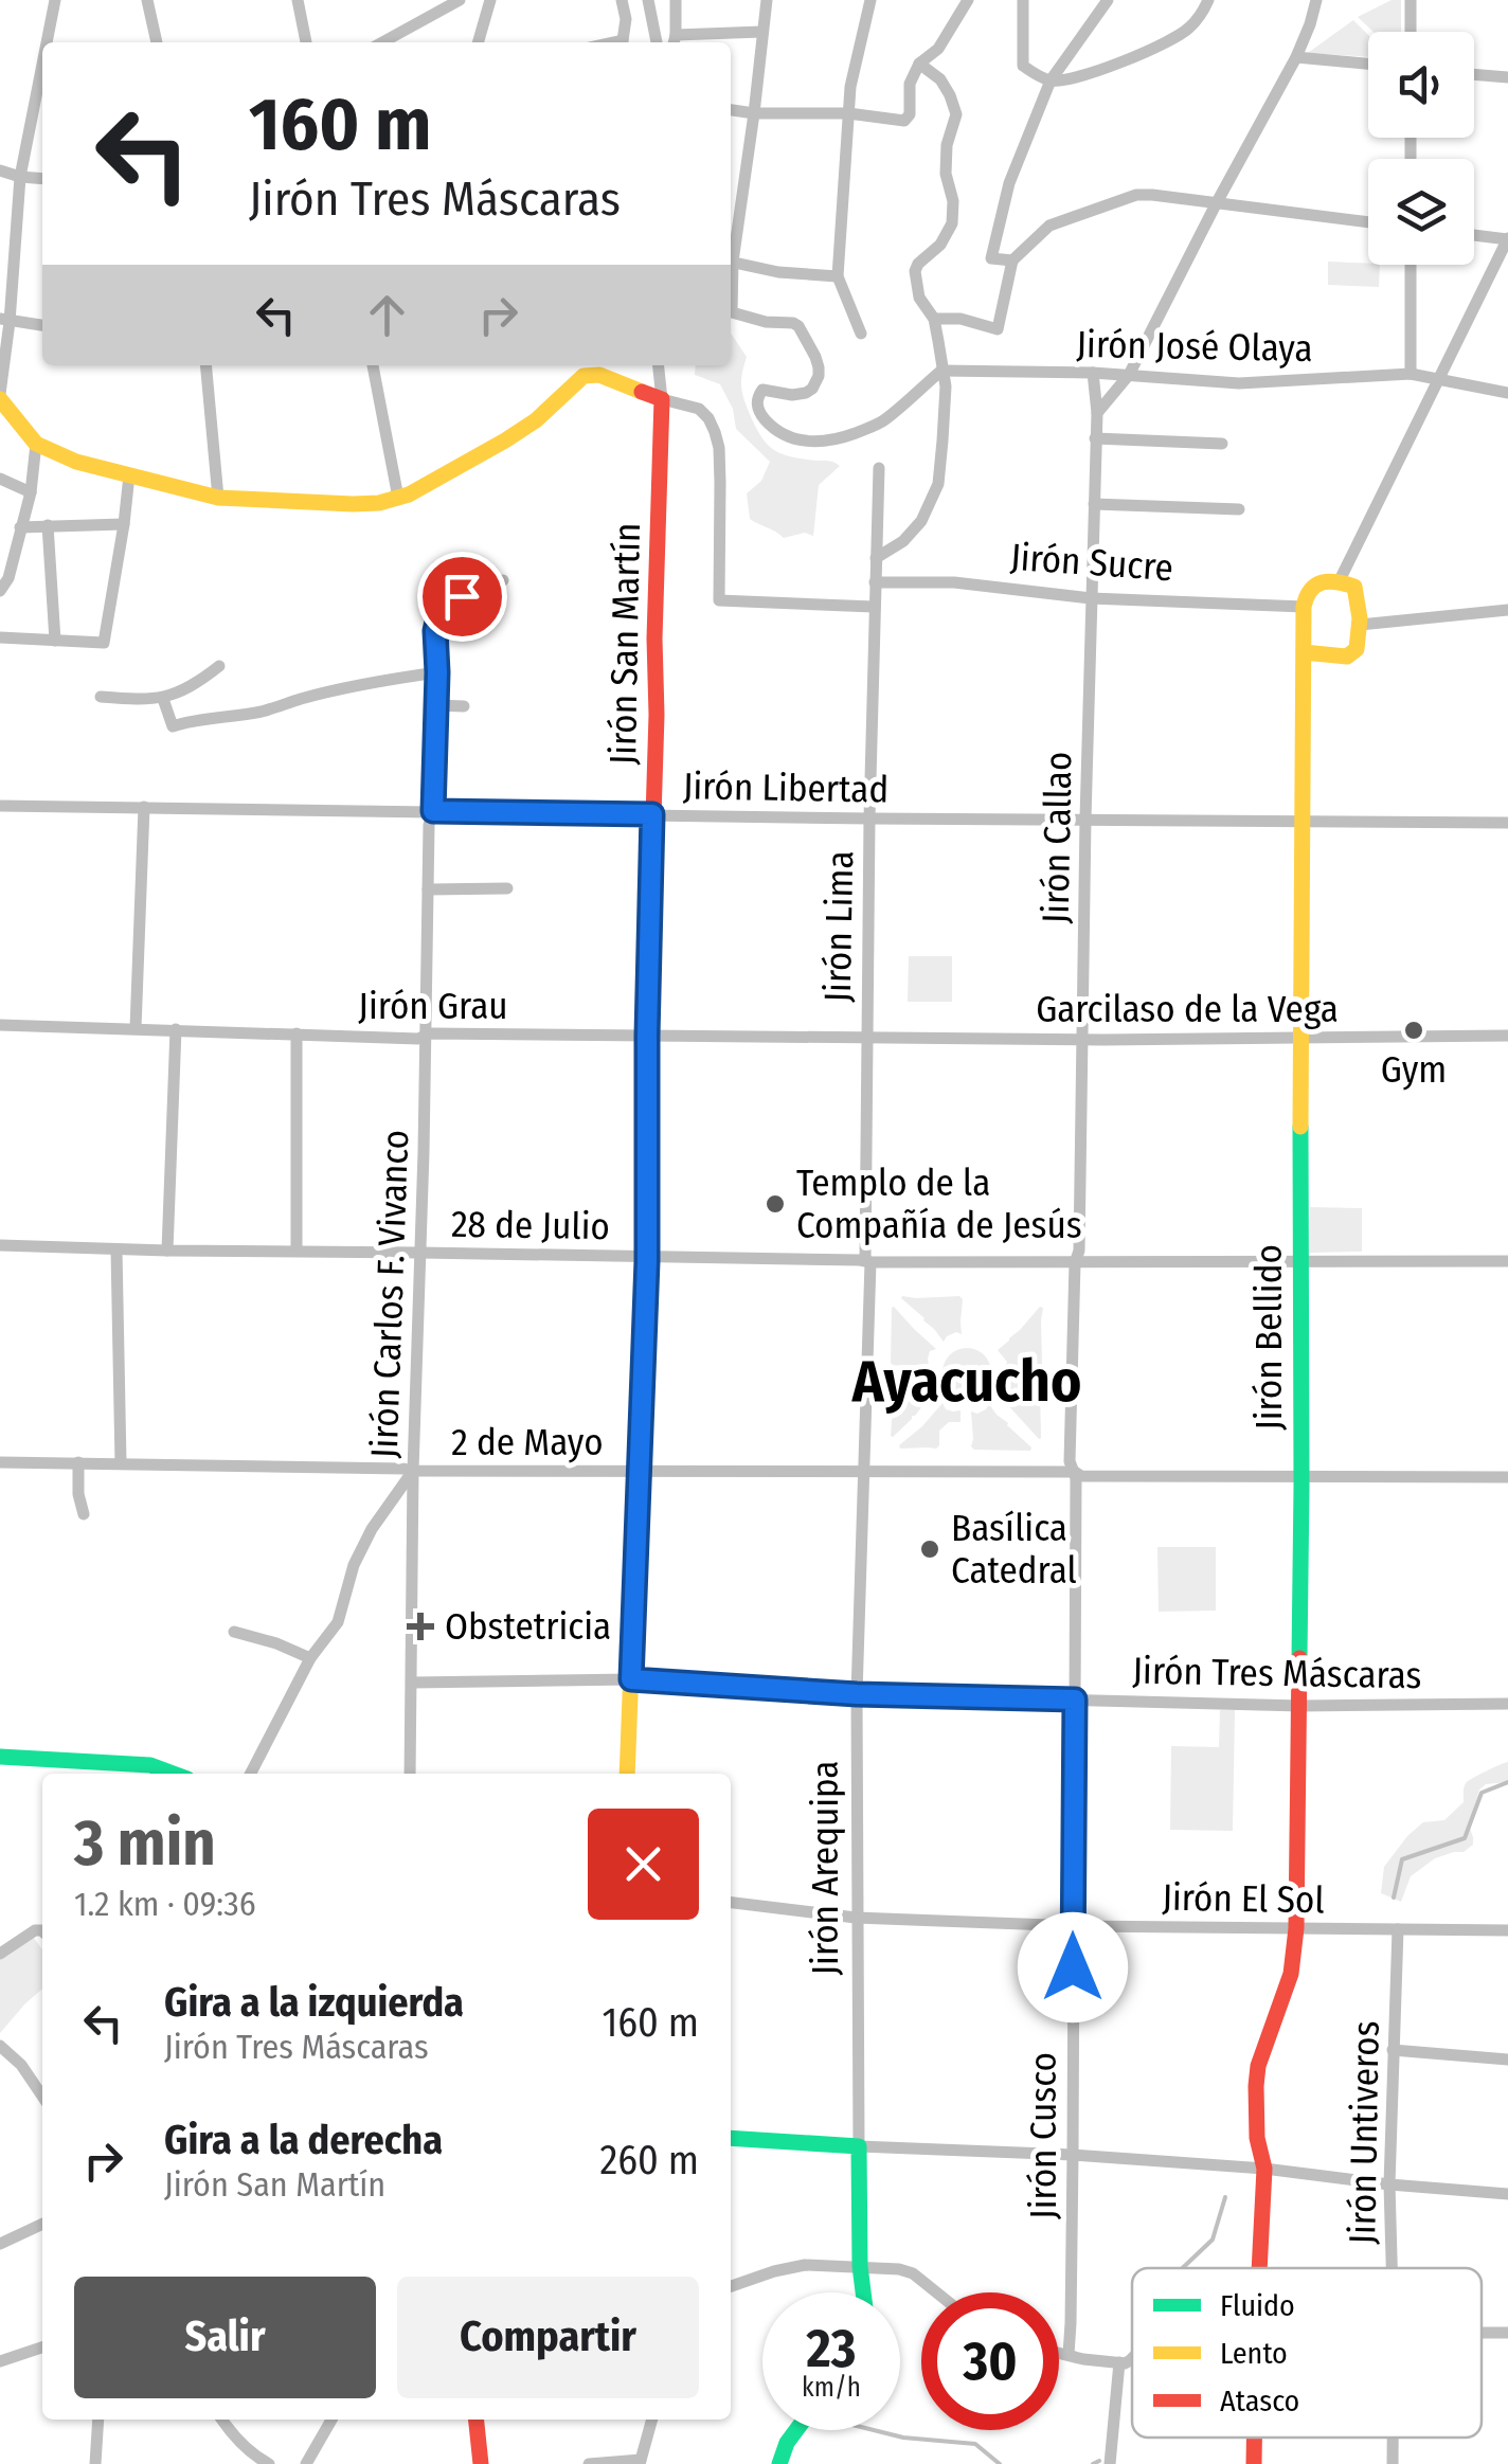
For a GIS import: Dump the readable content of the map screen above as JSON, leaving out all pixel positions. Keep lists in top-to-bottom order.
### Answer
{
  "streets": {
    "street": [
      "Jirón José Olaya",
      "Jirón Sucre",
      "Jirón San Martín",
      "Jirón Libertad",
      "Jirón Callao",
      "Jirón Lima",
      "Jirón Grau",
      "Garcilaso de la Vega",
      "28 de Julio",
      "Jirón Carlos F. Vivanco",
      "Jirón Bellido",
      "2 de Mayo",
      "Jirón Tres Máscaras",
      "Jirón Arequipa",
      "Jirón El Sol",
      "Jirón Untiveros",
      "Jirón Cusco"
    ]
  },
  "crossings": [
    ["Jirón José Olaya", "Jirón Callao"],
    ["Jirón Sucre", "Jirón Callao"],
    ["Jirón Sucre", "Jirón Lima"],
    ["Jirón Sucre", "Jirón Bellido"],
    ["Jirón San Martín", "Jirón Libertad"],
    ["Jirón San Martín", "Jirón Grau"],
    ["Jirón San Martín", "28 de Julio"],
    ["Jirón San Martín", "2 de Mayo"],
    ["Jirón San Martín", "Jirón Tres Máscaras"],
    ["Jirón Libertad", "Jirón Callao"],
    ["Jirón Libertad", "Jirón Lima"],
    ["Jirón Libertad", "Jirón Carlos F. Vivanco"],
    ["Jirón Libertad", "Jirón Bellido"],
    ["Jirón Callao", "Garcilaso de la Vega"],
    ["Jirón Callao", "28 de Julio"],
    ["Jirón Callao", "2 de Mayo"],
    ["Jirón Callao", "Jirón Cusco"],
    ["Jirón Lima", "Jirón Grau"],
    ["Jirón Lima", "Garcilaso de la Vega"],
    ["Jirón Lima", "28 de Julio"],
    ["Jirón Lima", "2 de Mayo"],
    ["Jirón Lima", "Jirón Arequipa"],
    ["Jirón Grau", "Garcilaso de la Vega"],
    ["Jirón Grau", "Jirón Carlos F. Vivanco"],
    ["Garcilaso de la Vega", "Jirón Bellido"],
    ["28 de Julio", "Jirón Carlos F. Vivanco"],
    ["28 de Julio", "Jirón Bellido"],
    ["Jirón Carlos F. Vivanco", "2 de Mayo"],
    ["Jirón Carlos F. Vivanco", "Jirón Tres Máscaras"],
    ["Jirón Bellido", "2 de Mayo"],
    ["Jirón Bellido", "Jirón Tres Máscaras"],
    ["Jirón Bellido", "Jirón El Sol"],
    ["2 de Mayo", "Jirón Arequipa"],
    ["2 de Mayo", "Jirón Cusco"],
    ["Jirón Tres Máscaras", "Jirón Arequipa"],
    ["Jirón Tres Máscaras", "Jirón Cusco"],
    ["Jirón Arequipa", "Jirón El Sol"],
    ["Jirón El Sol", "Jirón Untiveros"],
    ["Jirón El Sol", "Jirón Cusco"]
  ],
  "districts": ["Ayacucho"],
  "places": {
    "other": ["Gym", "Templo de la Compañía de Jesús", "Basílica Catedral"],
    "health": ["Obstetricia"]
  },
  "legend": ["Fluido", "Lento", "Atasco"],
  "page": {
    "turn": ["160 m", "Jirón Tres Máscaras"],
    "heading": ["3 min", "1.2 km · 09:36"],
    "list": [
      {
        "name": "Gira a la izquierda",
        "note": "Jirón Tres Máscaras",
        "value": "160 m"
      },
      {
        "name": "Gira a la derecha",
        "note": "Jirón San Martín",
        "value": "260 m"
      }
    ],
    "buttons": ["Salir", "Compartir"],
    "speed": "23 km/h",
    "limit": "30"
  }
}
